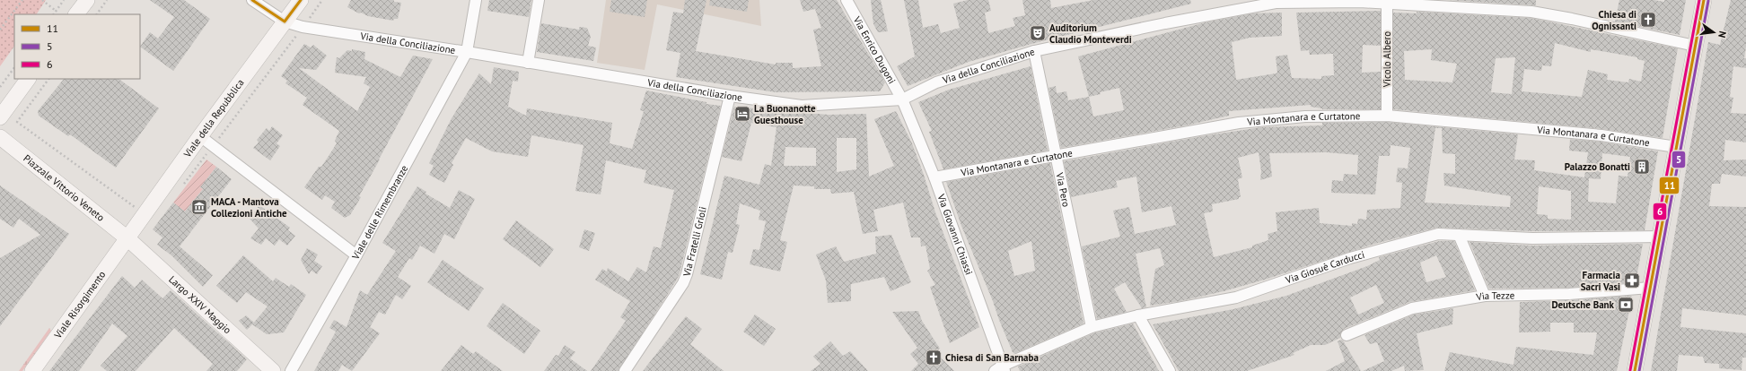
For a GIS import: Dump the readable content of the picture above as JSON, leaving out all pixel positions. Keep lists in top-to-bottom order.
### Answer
{
  "streets": {
    "street": [
      "Via della Conciliazione",
      "Via Enrico Dugoni",
      "Vicolo Albero",
      "Viale della Repubblica",
      "Via Montanara e Curtatone",
      "Piazzale Vittorio Veneto",
      "Via Pero",
      "Viale delle Rimembranze",
      "Via Giovanni Chiassi",
      "Via Fratelli Grioli",
      "Via Giosuè Carducci",
      "Via Tezze",
      "Viale Risorgimento",
      "Largo XXIV Maggio"
    ]
  },
  "crossings": [
    ["Via della Conciliazione", "Via Enrico Dugoni"],
    ["Via della Conciliazione", "Vicolo Albero"],
    ["Via della Conciliazione", "Viale della Repubblica"],
    ["Via della Conciliazione", "Via Pero"],
    ["Via della Conciliazione", "Viale delle Rimembranze"],
    ["Via della Conciliazione", "Via Giovanni Chiassi"],
    ["Via della Conciliazione", "Via Fratelli Grioli"],
    ["Via Enrico Dugoni", "Via Giovanni Chiassi"],
    ["Vicolo Albero", "Via Montanara e Curtatone"],
    ["Viale della Repubblica", "Piazzale Vittorio Veneto"],
    ["Viale della Repubblica", "Viale Risorgimento"],
    ["Viale della Repubblica", "Largo XXIV Maggio"],
    ["Via Montanara e Curtatone", "Via Pero"],
    ["Via Montanara e Curtatone", "Via Giovanni Chiassi"],
    ["Piazzale Vittorio Veneto", "Viale Risorgimento"],
    ["Piazzale Vittorio Veneto", "Largo XXIV Maggio"],
    ["Via Pero", "Via Giosuè Carducci"],
    ["Via Giovanni Chiassi", "Via Giosuè Carducci"],
    ["Viale Risorgimento", "Largo XXIV Maggio"]
  ],
  "places": {
    "church": ["Chiesa di Ognissanti", "Chiesa di San Barnaba"],
    "theatre": ["Auditorium Claudio Monteverdi"],
    "hotel": ["La Buonanotte Guesthouse"],
    "building": ["Palazzo Bonatti"],
    "museum": ["MACA - Mantova Collezioni Antiche"],
    "pharmacy": ["Farmacia Sacri Vasi"],
    "bank": ["Deutsche Bank"]
  },
  "lines": ["transit line 11", "transit line 6", "transit line 5"],
  "legend": ["11", "5", "6"],
  "north": "right"
}
